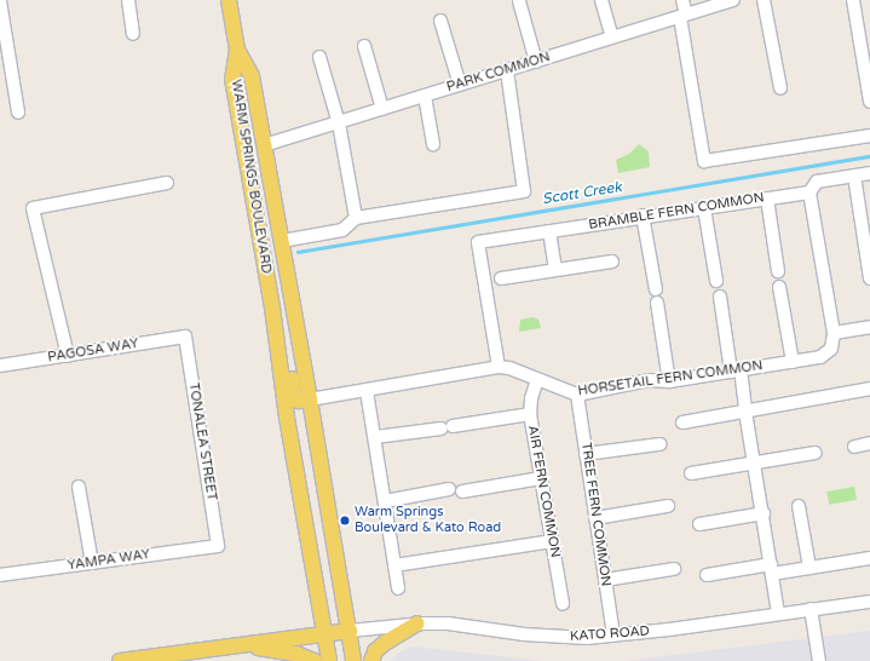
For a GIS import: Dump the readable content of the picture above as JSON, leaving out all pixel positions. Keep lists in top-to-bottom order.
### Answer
{
  "streets": {
    "main road": ["WARM SPRINGS BOULEVARD"],
    "street": [
      "PARK COMMON",
      "BRAMBLE FERN COMMON",
      "PAGOSA WAY",
      "HORSETAIL FERN COMMON",
      "TONALEA STREET",
      "AIR FERN COMMON",
      "TREE FERN COMMON",
      "YAMPA WAY",
      "KATO ROAD"
    ]
  },
  "crossings": [
    ["PARK COMMON", "WARM SPRINGS BOULEVARD"],
    ["WARM SPRINGS BOULEVARD", "HORSETAIL FERN COMMON"],
    ["WARM SPRINGS BOULEVARD", "KATO ROAD"],
    ["BRAMBLE FERN COMMON", "HORSETAIL FERN COMMON"],
    ["PAGOSA WAY", "TONALEA STREET"],
    ["HORSETAIL FERN COMMON", "AIR FERN COMMON"],
    ["HORSETAIL FERN COMMON", "TREE FERN COMMON"],
    ["TONALEA STREET", "YAMPA WAY"],
    ["TREE FERN COMMON", "KATO ROAD"]
  ],
  "water": ["Scott Creek"],
  "places": ["Warm Springs Boulevard & Kato Road"]
}
